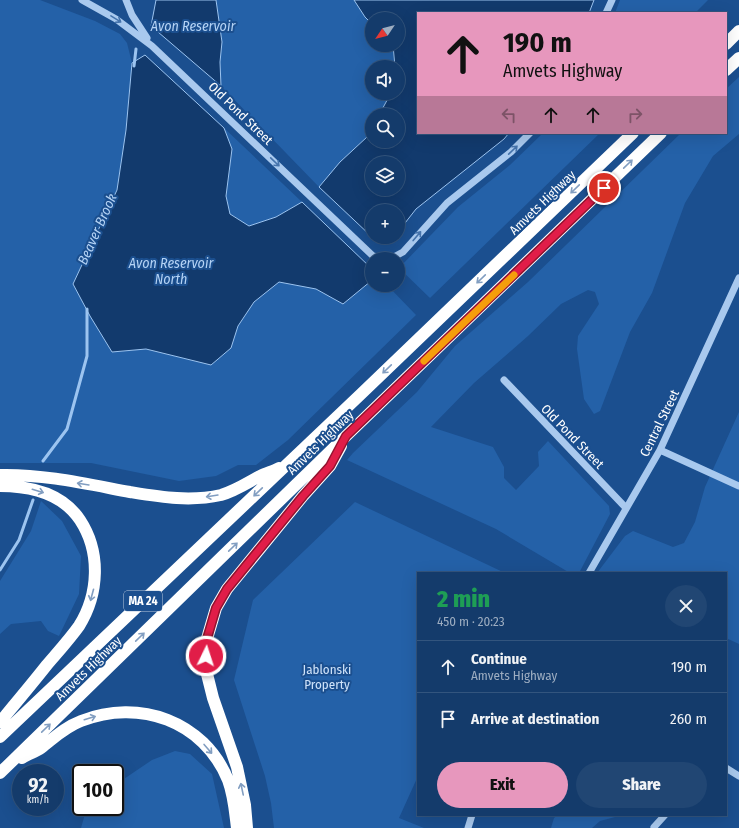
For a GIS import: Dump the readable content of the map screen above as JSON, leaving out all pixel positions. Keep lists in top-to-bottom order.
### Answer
{
  "streets": {
    "highway": ["Amvets Highway", "MA 24"],
    "street": ["Old Pond Street", "Central Street"]
  },
  "crossings": [
    ["Old Pond Street", "Central Street"]
  ],
  "water": ["Avon Reservoir", "Beaver Brook", "Avon Reservoir North"],
  "parks": ["Jablonski Property"],
  "north": "bottom left",
  "page": {
    "map_buttons": ["+", "−"],
    "turn": ["190 m", "Amvets Highway"],
    "heading": ["2 min", "450 m · 20:23"],
    "list": [
      {
        "name": "Continue",
        "note": "Amvets Highway",
        "value": "190 m"
      },
      {
        "name": "Arrive at destination",
        "value": "260 m"
      }
    ],
    "buttons": ["Exit", "Share"],
    "speed": "92 km/h",
    "limit": "100"
  }
}
